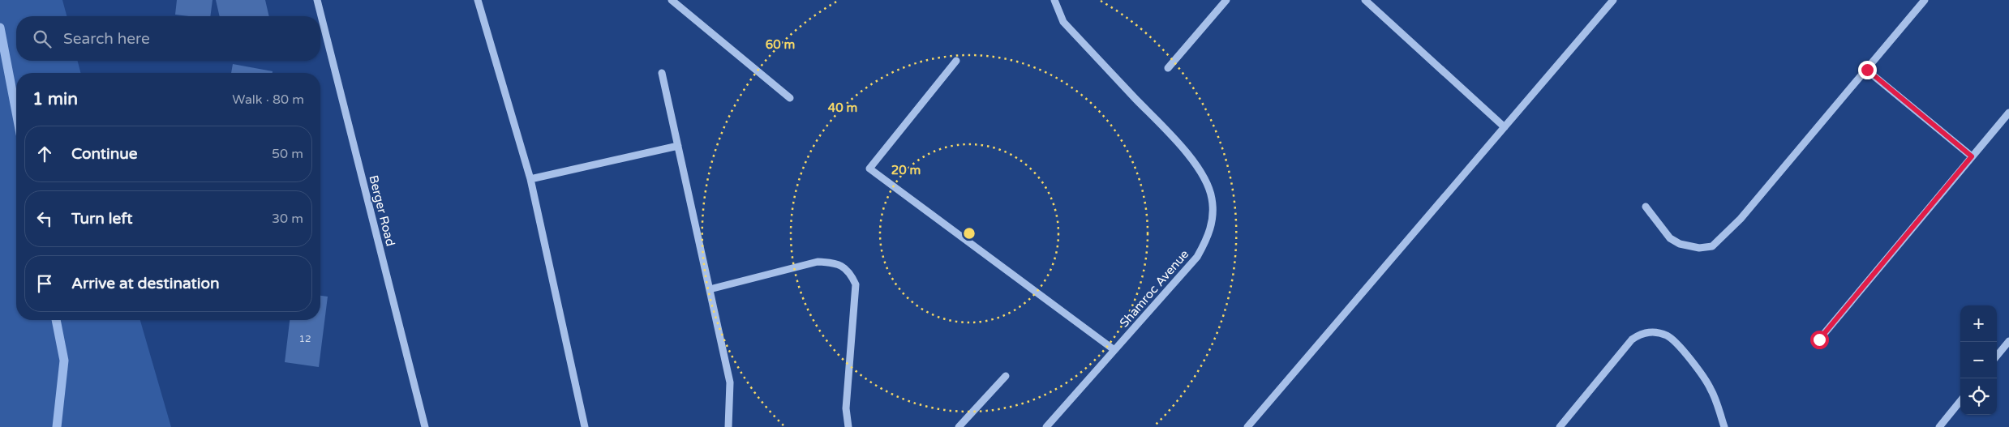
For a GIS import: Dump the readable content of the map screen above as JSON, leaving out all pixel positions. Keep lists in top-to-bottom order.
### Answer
{
  "streets": {
    "street": ["Berger Road", "Shamroc Avenue"]
  },
  "house_numbers": ["12"],
  "page": {
    "search": "Search here",
    "heading": ["1 min", "Walk · 80 m"],
    "list": [
      ["Continue", "50 m"],
      ["Turn left", "30 m"],
      "Arrive at destination"
    ],
    "map_buttons": ["+", "−"]
  },
  "rings": ["60 m", "40 m", "20 m"]
}
